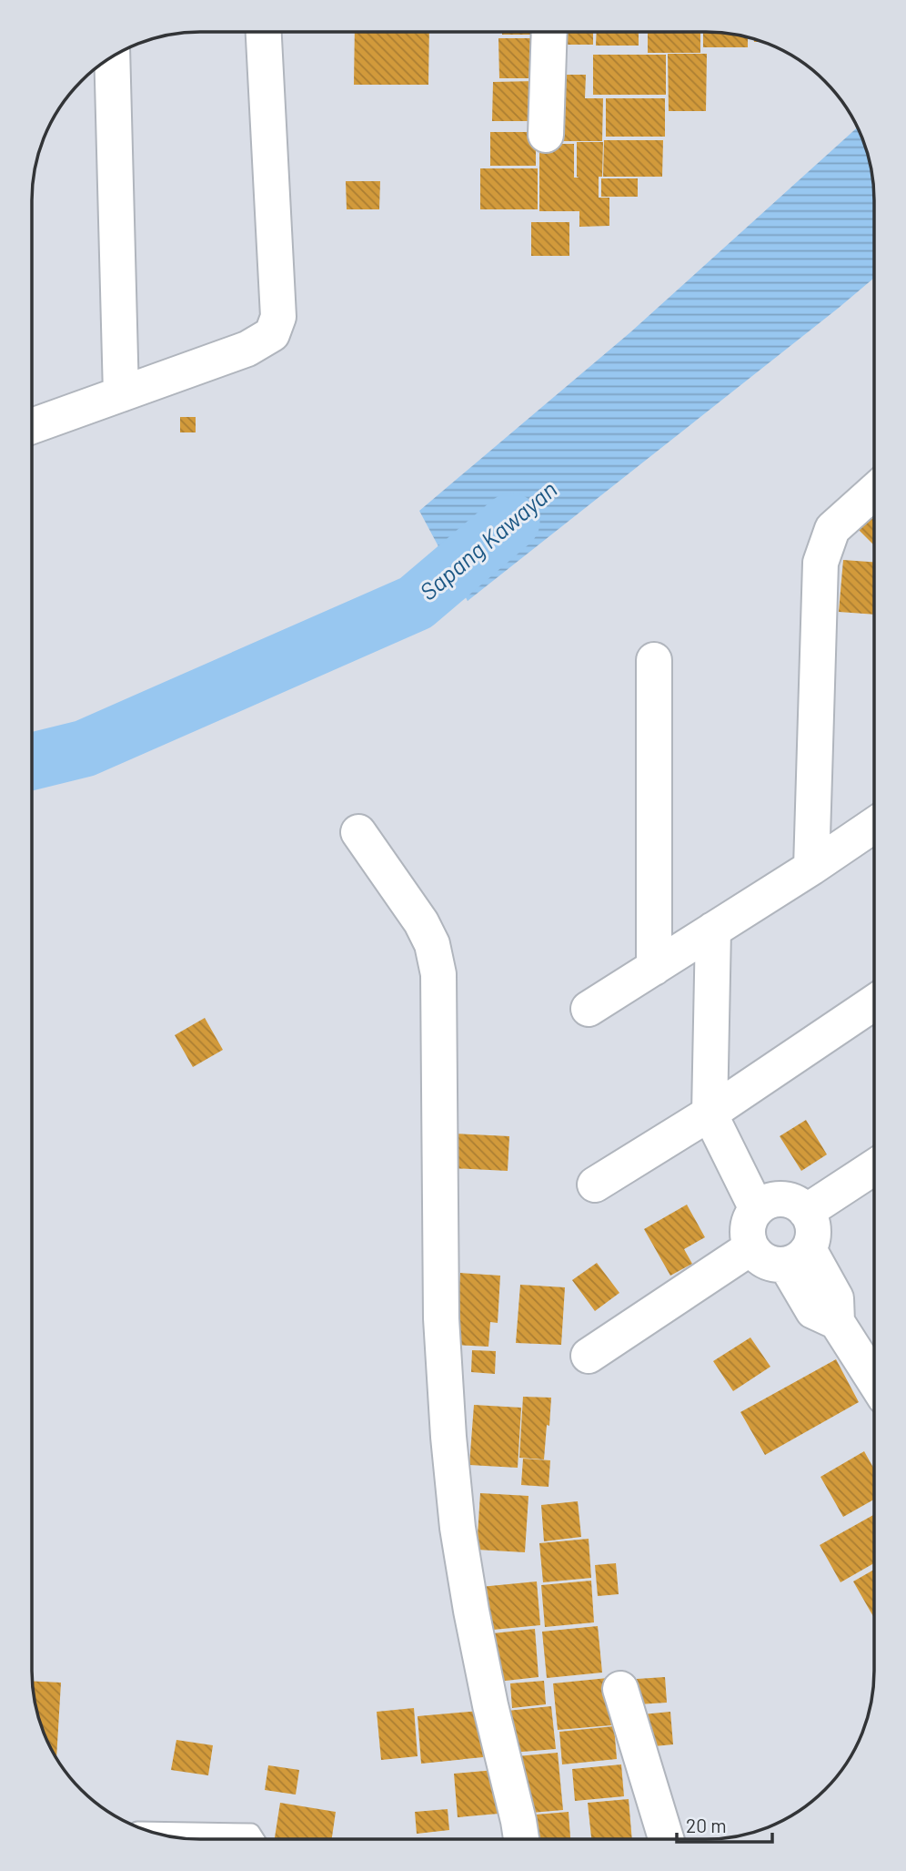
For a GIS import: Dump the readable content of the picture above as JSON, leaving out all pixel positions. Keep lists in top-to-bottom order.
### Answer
{
  "water": ["Sapang Kawayan"],
  "scale_bar": "20 m"
}
